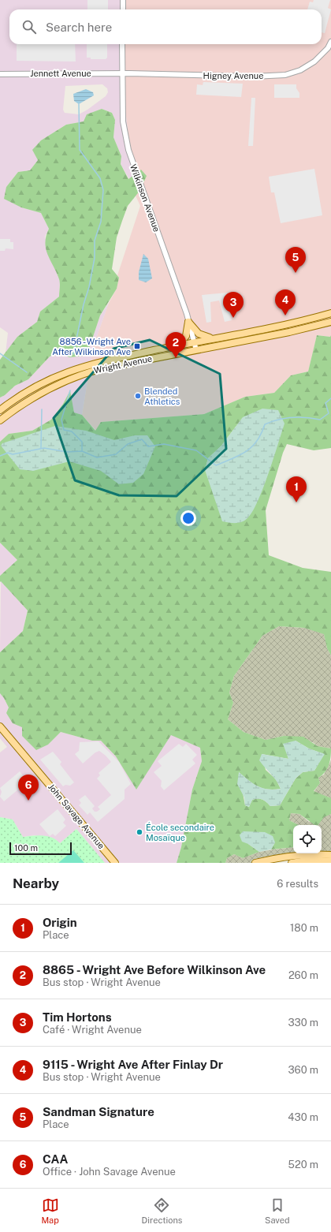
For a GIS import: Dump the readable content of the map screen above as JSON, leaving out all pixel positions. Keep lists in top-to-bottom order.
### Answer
{
  "streets": {
    "main road": ["Wright Avenue", "John Savage Avenue"],
    "street": ["Jennett Avenue", "Higney Avenue", "Wilkinson Avenue"]
  },
  "crossings": [
    ["Jennett Avenue", "Higney Avenue"],
    ["Jennett Avenue", "Wilkinson Avenue"],
    ["Higney Avenue", "Wilkinson Avenue"],
    ["Wilkinson Avenue", "Wright Avenue"]
  ],
  "places": {
    "transit": ["8856 - Wright Ave After Wilkinson Ave"],
    "other": ["Blended Athletics", "École secondaire Mosaïque"]
  },
  "scale_bar": "100 m",
  "page": {
    "search": "Search here",
    "pins": [
      "5",
      "4",
      "3",
      "2",
      "1",
      "6"
    ],
    "scale": "100 m",
    "heading": ["Nearby", "6 results"],
    "list": [
      {
        "mark": "1",
        "name": "Origin",
        "note": "Place",
        "value": "180 m"
      },
      {
        "mark": "2",
        "name": "8865 - Wright Ave Before Wilkinson Ave",
        "note": "Bus stop · Wright Avenue",
        "value": "260 m"
      },
      {
        "mark": "3",
        "name": "Tim Hortons",
        "note": "Café · Wright Avenue",
        "value": "330 m"
      },
      {
        "mark": "4",
        "name": "9115 - Wright Ave After Finlay Dr",
        "note": "Bus stop · Wright Avenue",
        "value": "360 m"
      },
      {
        "mark": "5",
        "name": "Sandman Signature",
        "note": "Place",
        "value": "430 m"
      },
      {
        "mark": "6",
        "name": "CAA",
        "note": "Office · John Savage Avenue",
        "value": "520 m"
      }
    ],
    "nav": ["Map", "Directions", "Saved"]
  }
}
